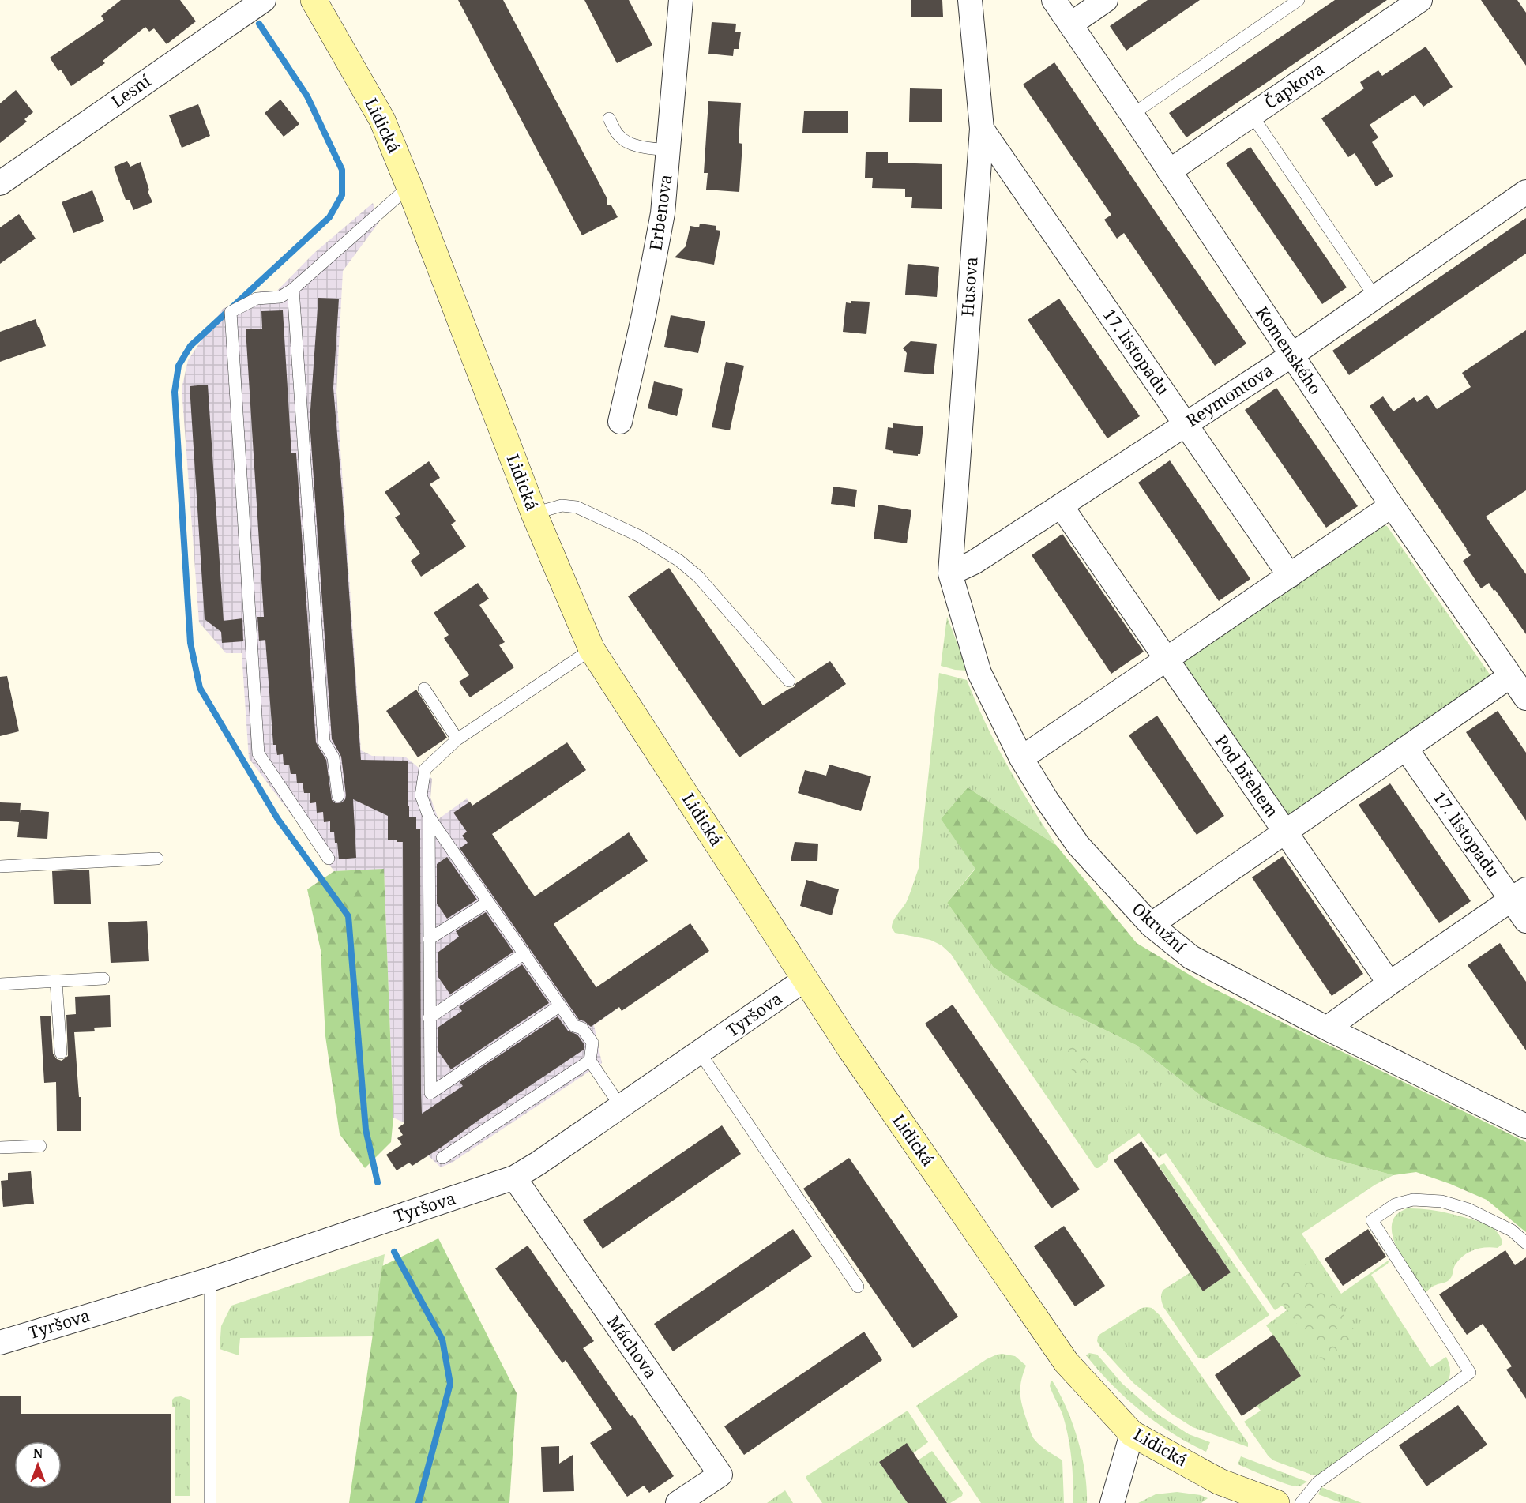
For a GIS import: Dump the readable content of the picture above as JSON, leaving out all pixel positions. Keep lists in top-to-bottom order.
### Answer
{
  "streets": {
    "street": [
      "Čapkova",
      "Lesní",
      "Lidická",
      "Erbenova",
      "Husova",
      "Komenského",
      "17. listopadu",
      "Reymontova",
      "Pod břehem",
      "Okružní",
      "Tyršova",
      "Máchova"
    ]
  },
  "crossings": [
    ["Čapkova", "Komenského"],
    ["Lidická", "Tyršova"],
    ["Husova", "17. listopadu"],
    ["Husova", "Reymontova"],
    ["Husova", "Okružní"],
    ["Komenského", "Reymontova"],
    ["17. listopadu", "Reymontova"],
    ["Reymontova", "Pod břehem"],
    ["Reymontova", "Okružní"],
    ["Tyršova", "Máchova"]
  ],
  "north": "top"
}
